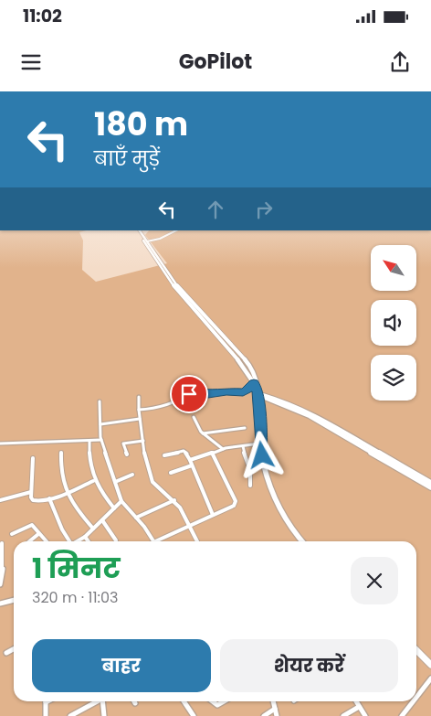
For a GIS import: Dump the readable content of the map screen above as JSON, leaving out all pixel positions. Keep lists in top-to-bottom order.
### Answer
{
  "north": "top left",
  "page": {
    "status": "11:02",
    "header": "GoPilot",
    "turn": ["180 m", "बाएँ मुड़ें"],
    "heading": ["1 मिनट", "320 m · 11:03"],
    "buttons": ["बाहर", "शेयर करें"]
  }
}
